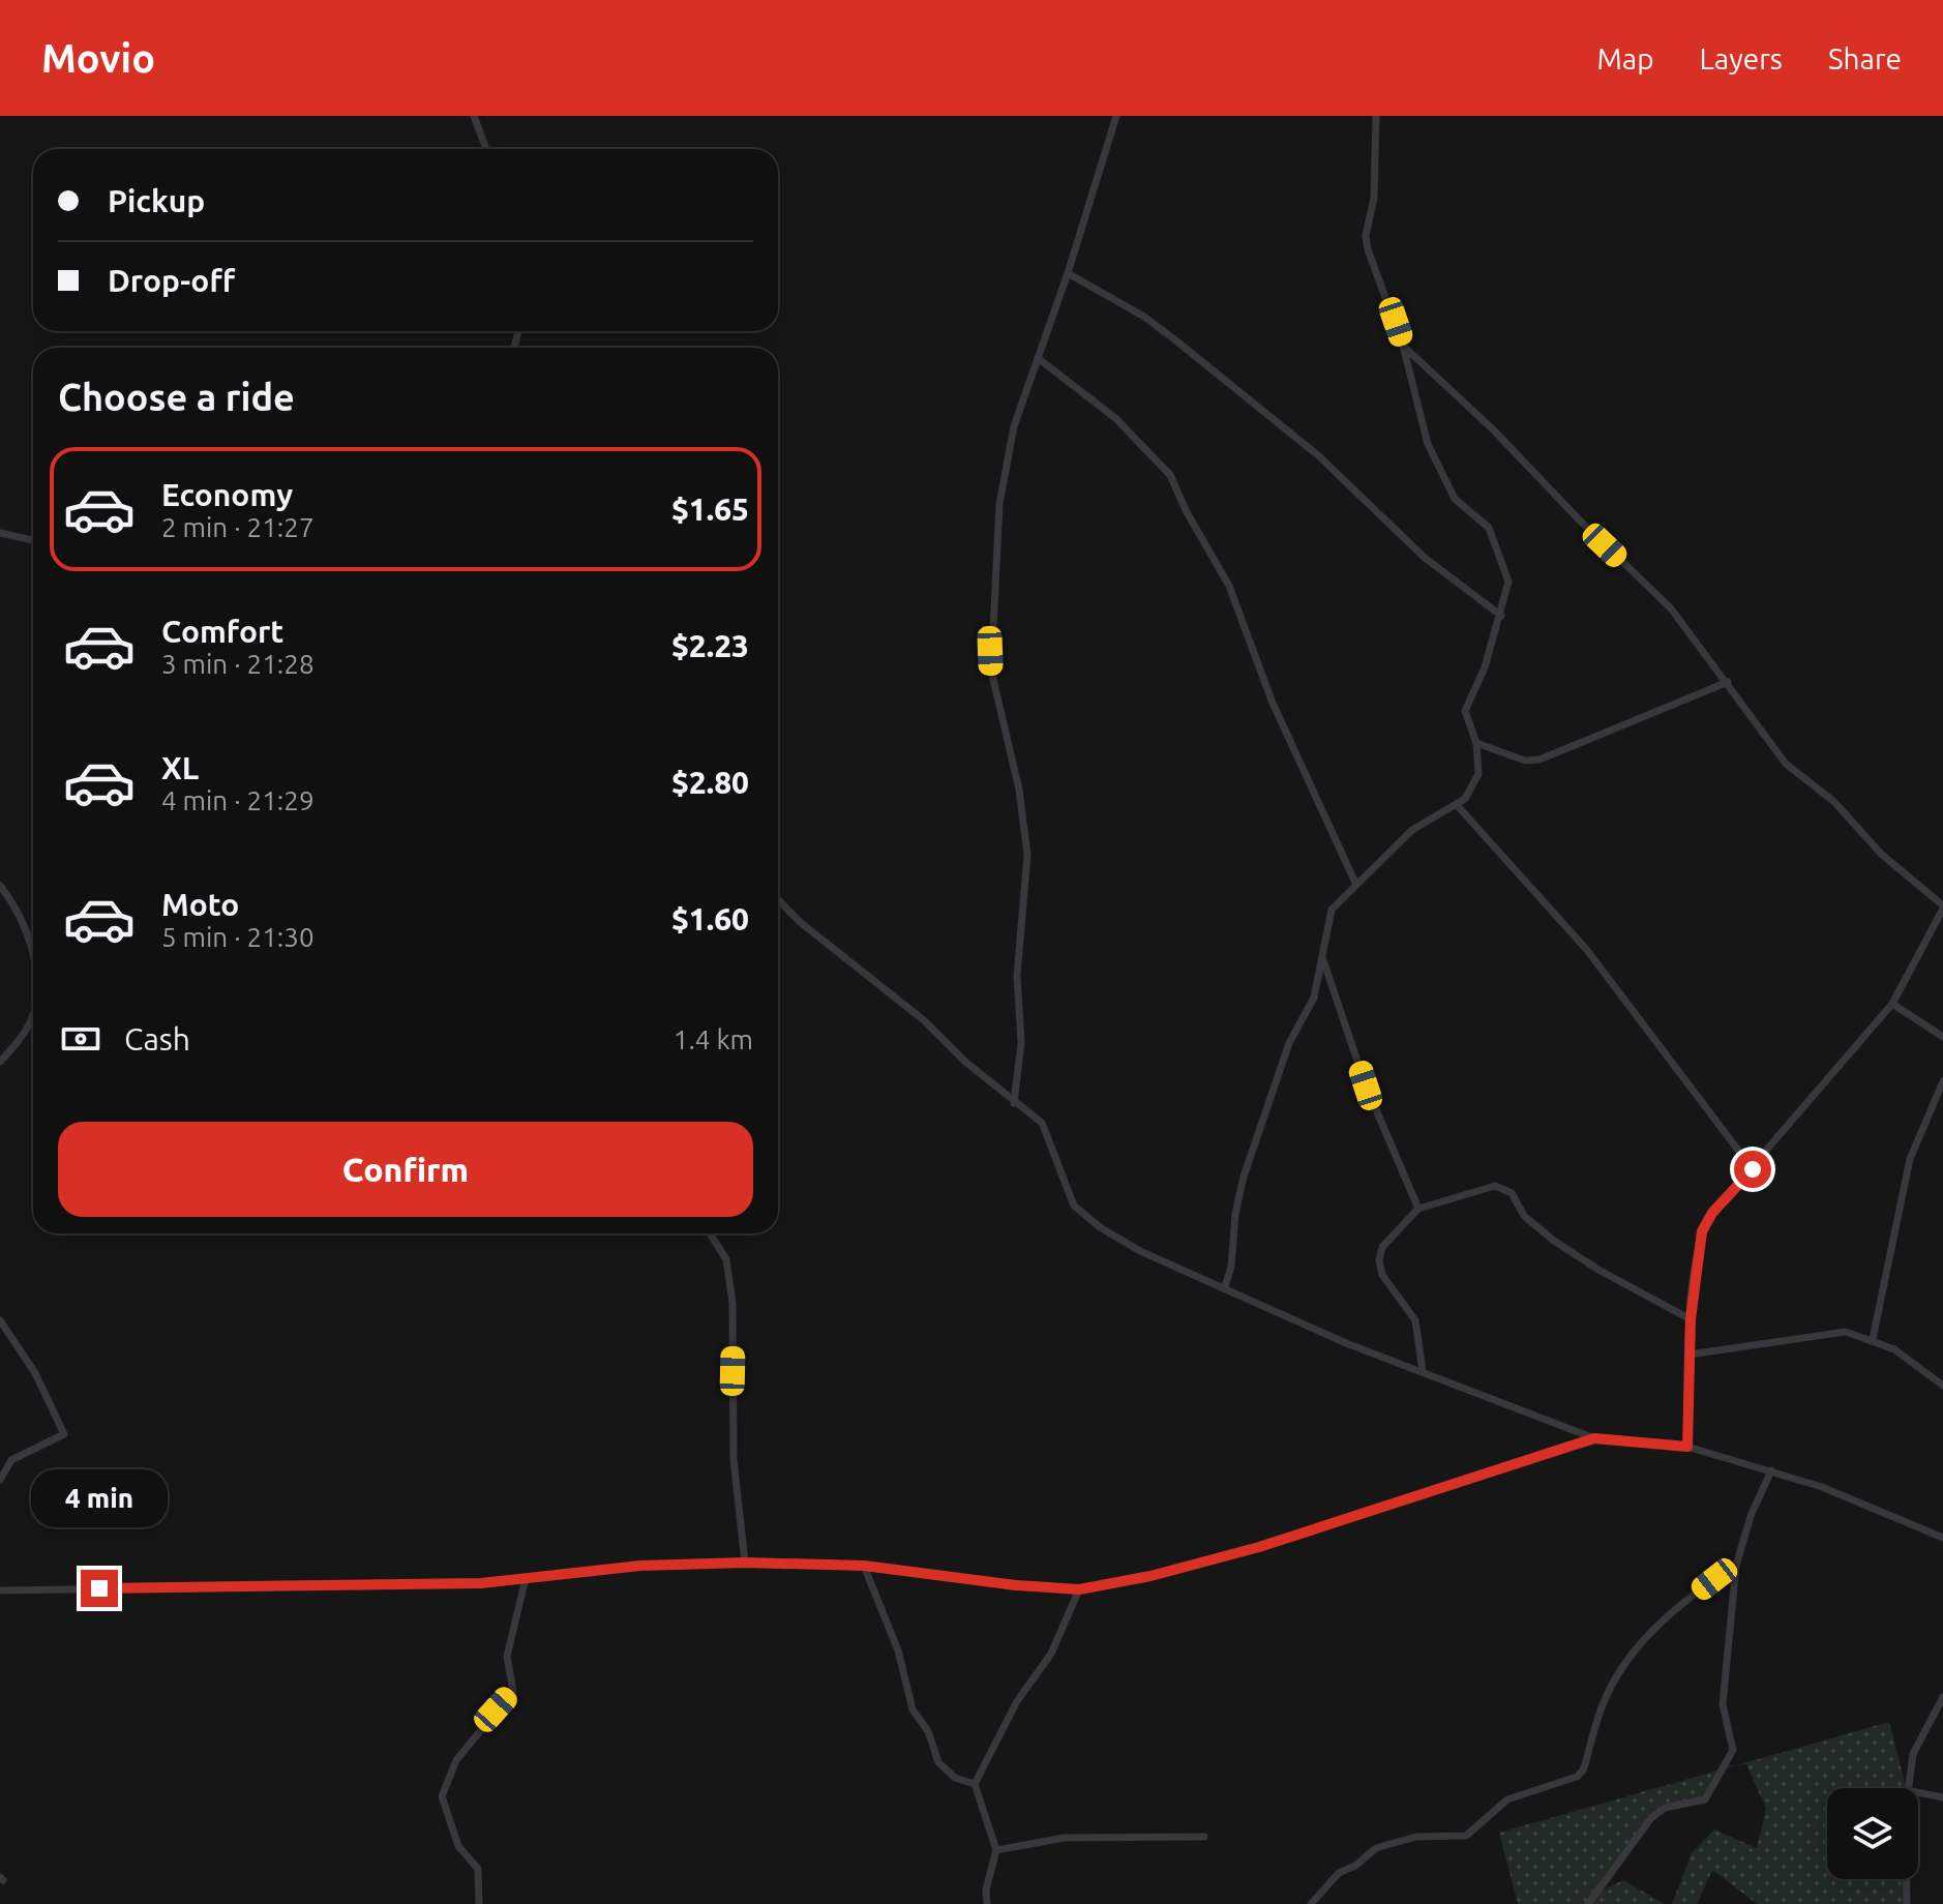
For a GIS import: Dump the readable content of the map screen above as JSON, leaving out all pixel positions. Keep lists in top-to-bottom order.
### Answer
{
  "page": {
    "header": "Movio",
    "nav": ["Map", "Layers", "Share"],
    "banner": ["Pickup", "Drop-off"],
    "heading": "Choose a ride",
    "list": [
      {
        "name": "Economy",
        "note": "2 min · 21:27",
        "value": "$1.65"
      },
      {
        "name": "Comfort",
        "note": "3 min · 21:28",
        "value": "$2.23"
      },
      {
        "name": "XL",
        "note": "4 min · 21:29",
        "value": "$2.80"
      },
      {
        "name": "Moto",
        "note": "5 min · 21:30",
        "value": "$1.60"
      }
    ],
    "pay": ["Cash", "1.4 km"],
    "buttons": "Confirm",
    "bubble": "4 min"
  }
}
